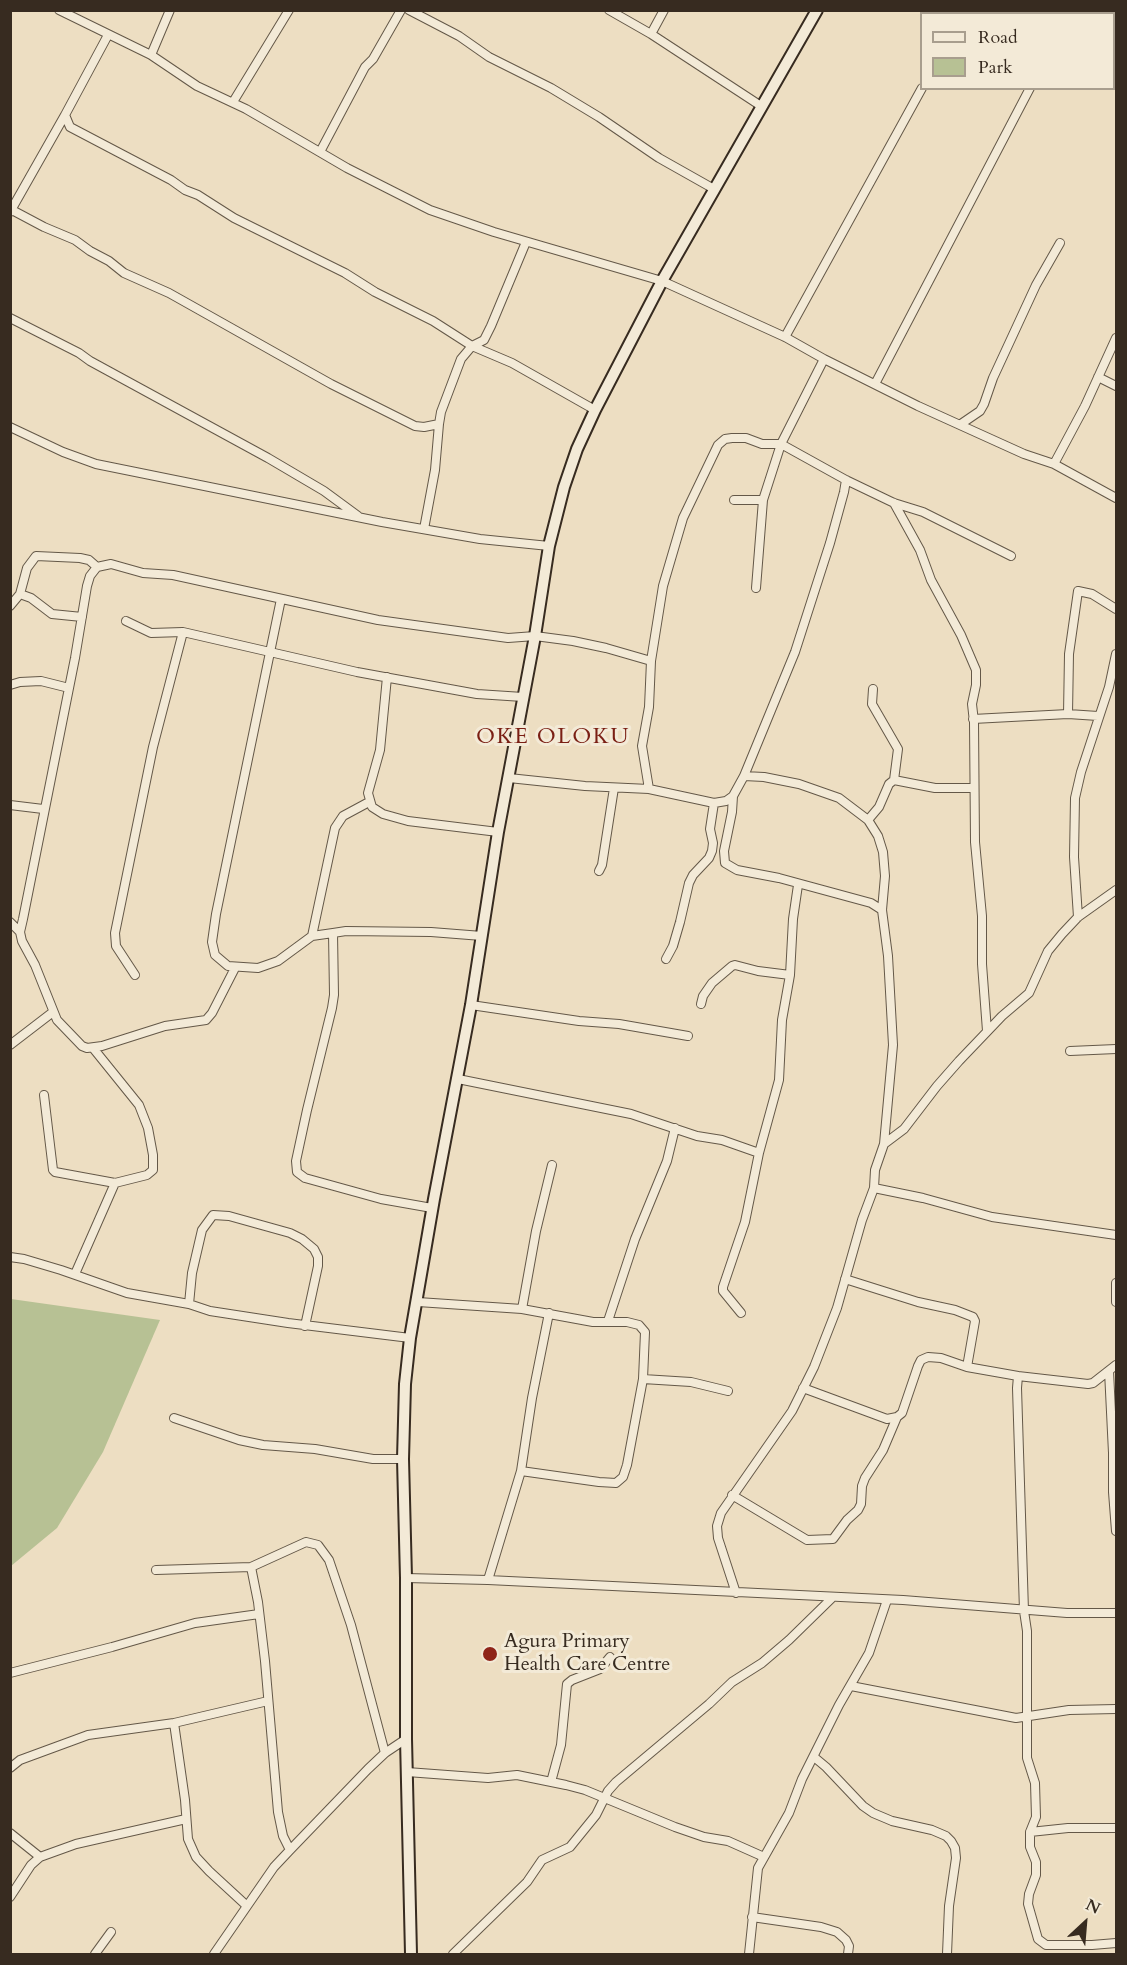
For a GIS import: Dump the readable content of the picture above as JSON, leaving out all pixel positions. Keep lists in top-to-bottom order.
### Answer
{
  "districts": ["OKE OLOKU"],
  "places": ["Agura Primary Health Care Centre"],
  "legend": ["Road", "Park"],
  "north": "top right"
}
